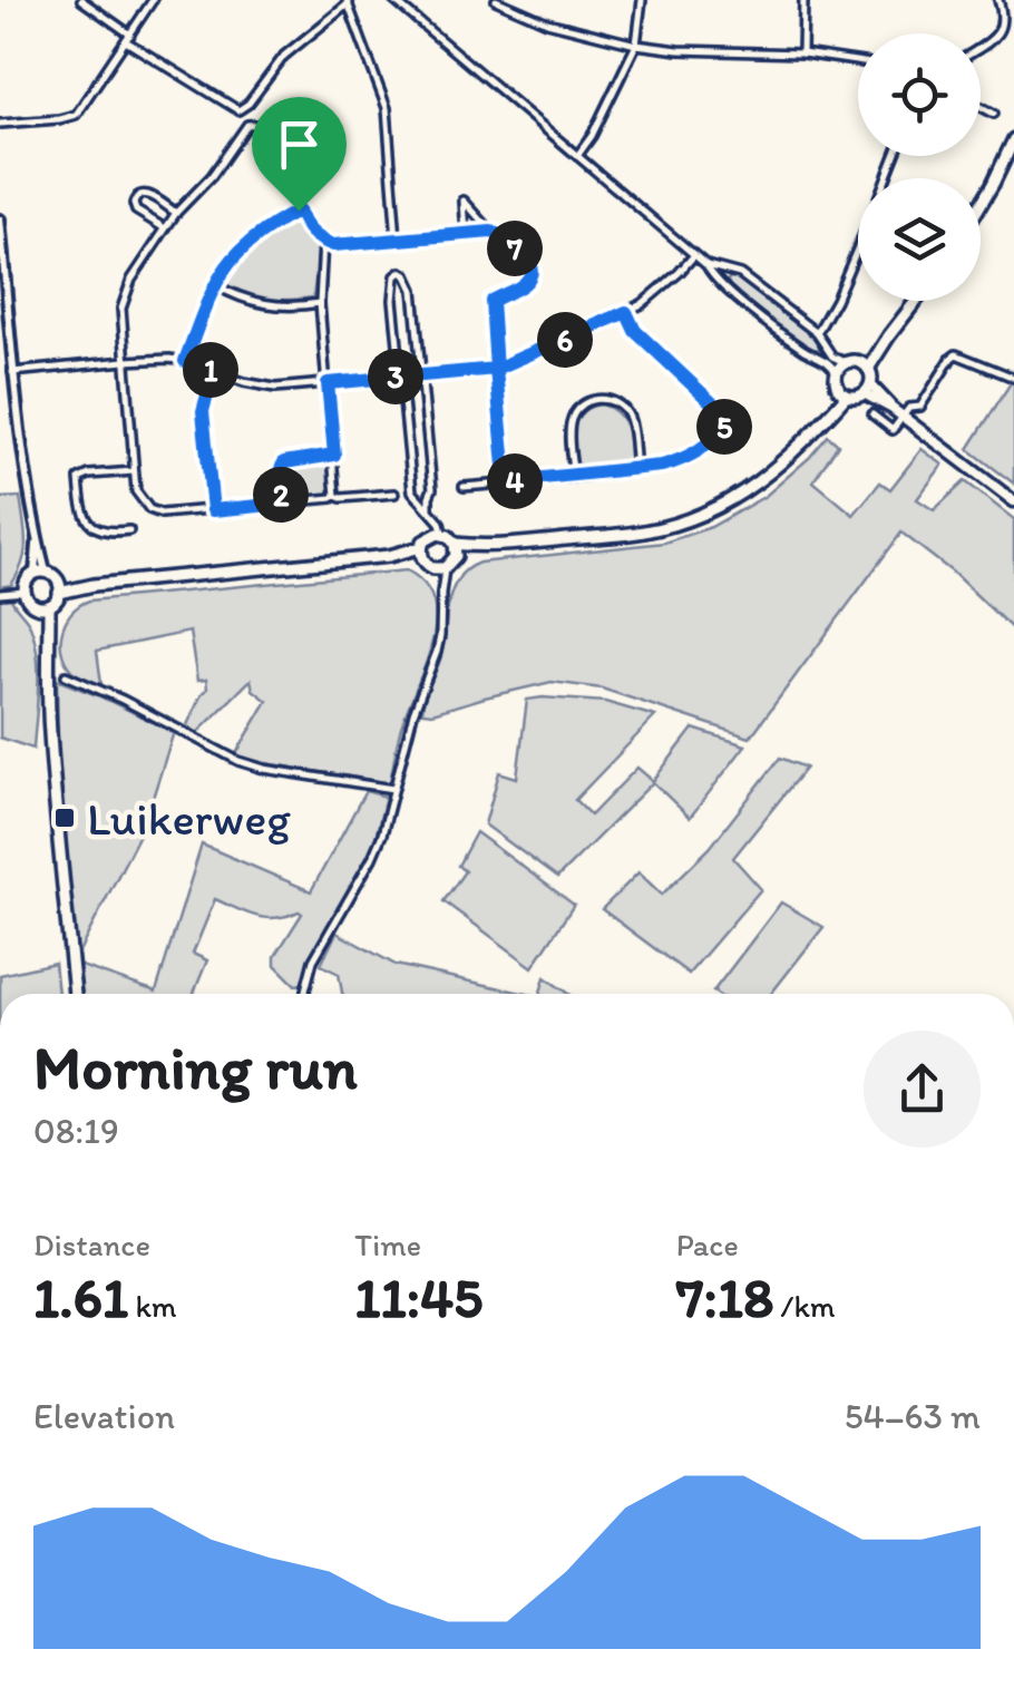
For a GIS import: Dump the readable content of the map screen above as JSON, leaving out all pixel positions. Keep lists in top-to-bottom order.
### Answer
{
  "places": {
    "transit": ["Luikerweg"]
  },
  "page": {
    "pins": [
      "7",
      "6",
      "1",
      "3",
      "5",
      "4",
      "2"
    ],
    "heading": ["Morning run", "08:19"],
    "stats": [
      ["Distance", "1.61 km"],
      ["Time", "11:45"],
      ["Pace", "7:18 /km"]
    ],
    "chart": ["Elevation", "54–63 m"]
  }
}
